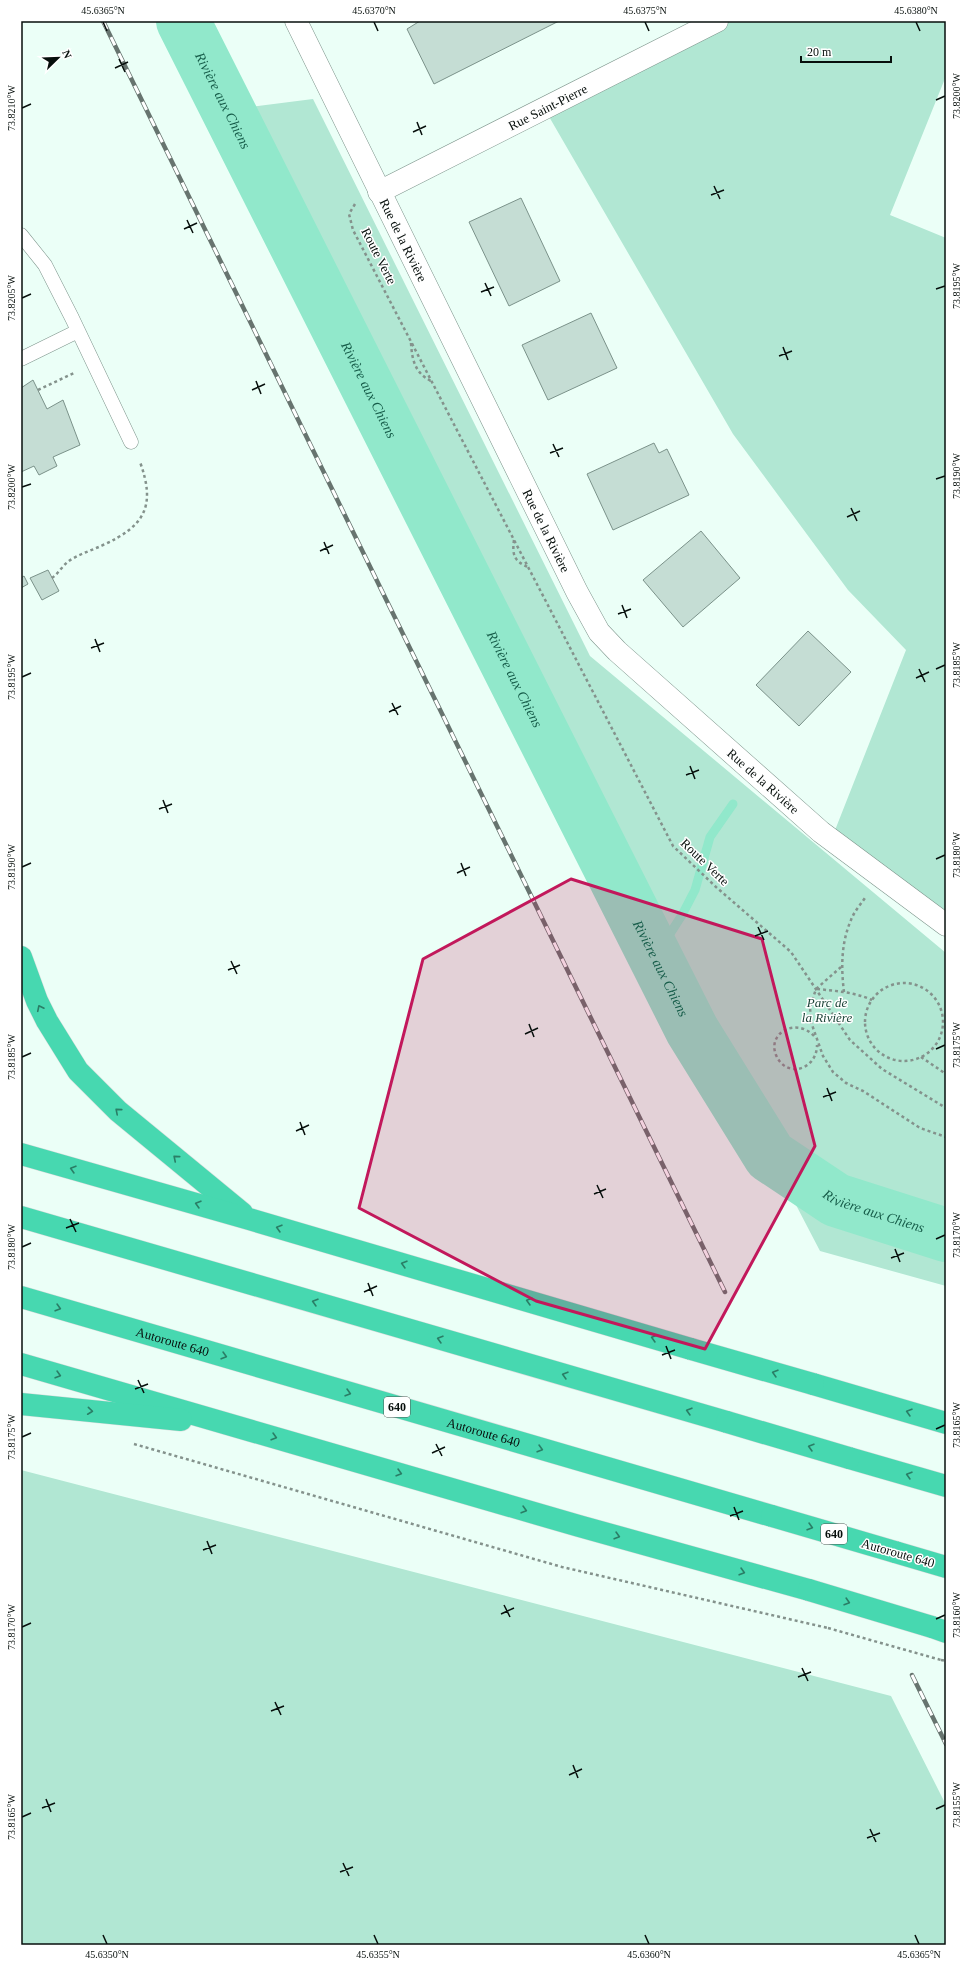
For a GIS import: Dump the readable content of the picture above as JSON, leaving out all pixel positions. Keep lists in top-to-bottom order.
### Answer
{
  "streets": {
    "highway": ["Autoroute 640", "640"],
    "street": ["Rue Saint-Pierre", "Rue de la Rivière"],
    "path": ["Route Verte"]
  },
  "crossings": [
    ["Rue Saint-Pierre", "Rue de la Rivière"],
    ["Rue Saint-Pierre", "Route Verte"],
    ["Rue de la Rivière", "Route Verte"]
  ],
  "water": ["Rivière aux Chiens"],
  "parks": ["Parc de la Rivière"],
  "scale_bar": "20 m",
  "north": "top right",
  "coordinates": [
    "45.6365°N",
    "45.6370°N",
    "45.6375°N",
    "45.6380°N",
    "73.8200°W",
    "73.8210°W",
    "73.8195°W",
    "73.8205°W",
    "73.8190°W",
    "73.8185°W",
    "73.8180°W",
    "73.8175°W",
    "73.8170°W",
    "73.8165°W",
    "73.8160°W",
    "73.8155°W",
    "45.6350°N",
    "45.6355°N",
    "45.6360°N"
  ]
}
